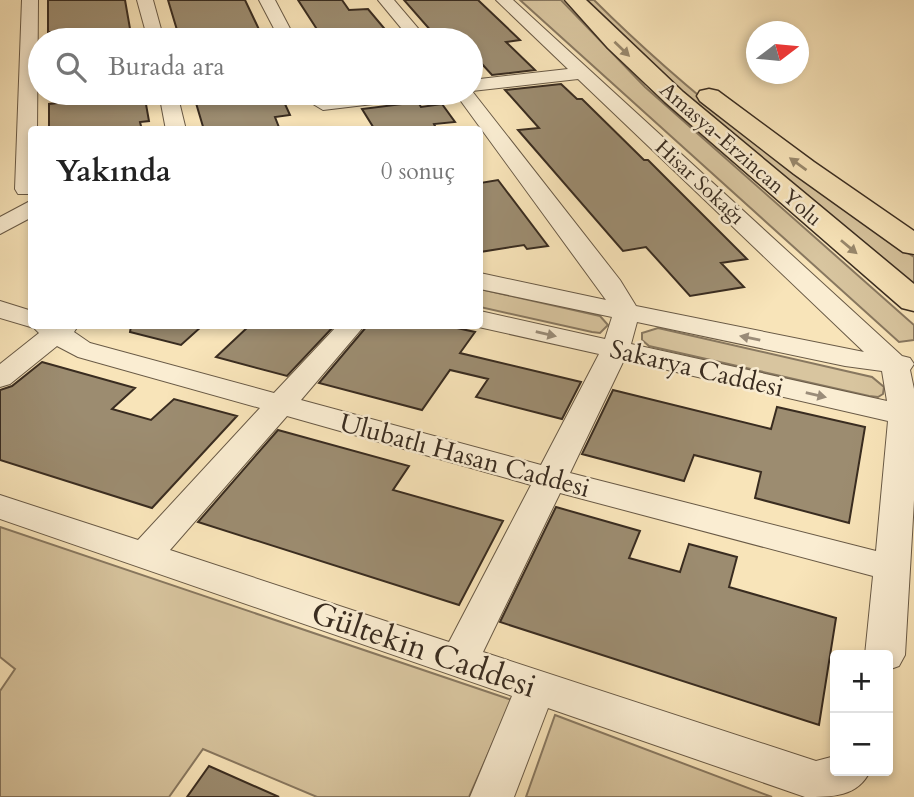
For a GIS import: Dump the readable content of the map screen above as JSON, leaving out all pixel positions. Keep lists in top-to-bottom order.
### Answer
{
  "streets": {
    "highway": ["Amasya-Erzincan Yolu"],
    "street": [
      "Hisar Sokağı",
      "Sakarya Caddesi",
      "Ulubatlı Hasan Caddesi",
      "Gültekin Caddesi"
    ]
  },
  "crossings": [
    ["Hisar Sokağı", "Sakarya Caddesi"]
  ],
  "north": "right",
  "page": {
    "search": "Burada ara",
    "heading": ["Yakında", "0 sonuç"],
    "map_buttons": ["+", "−"]
  }
}
